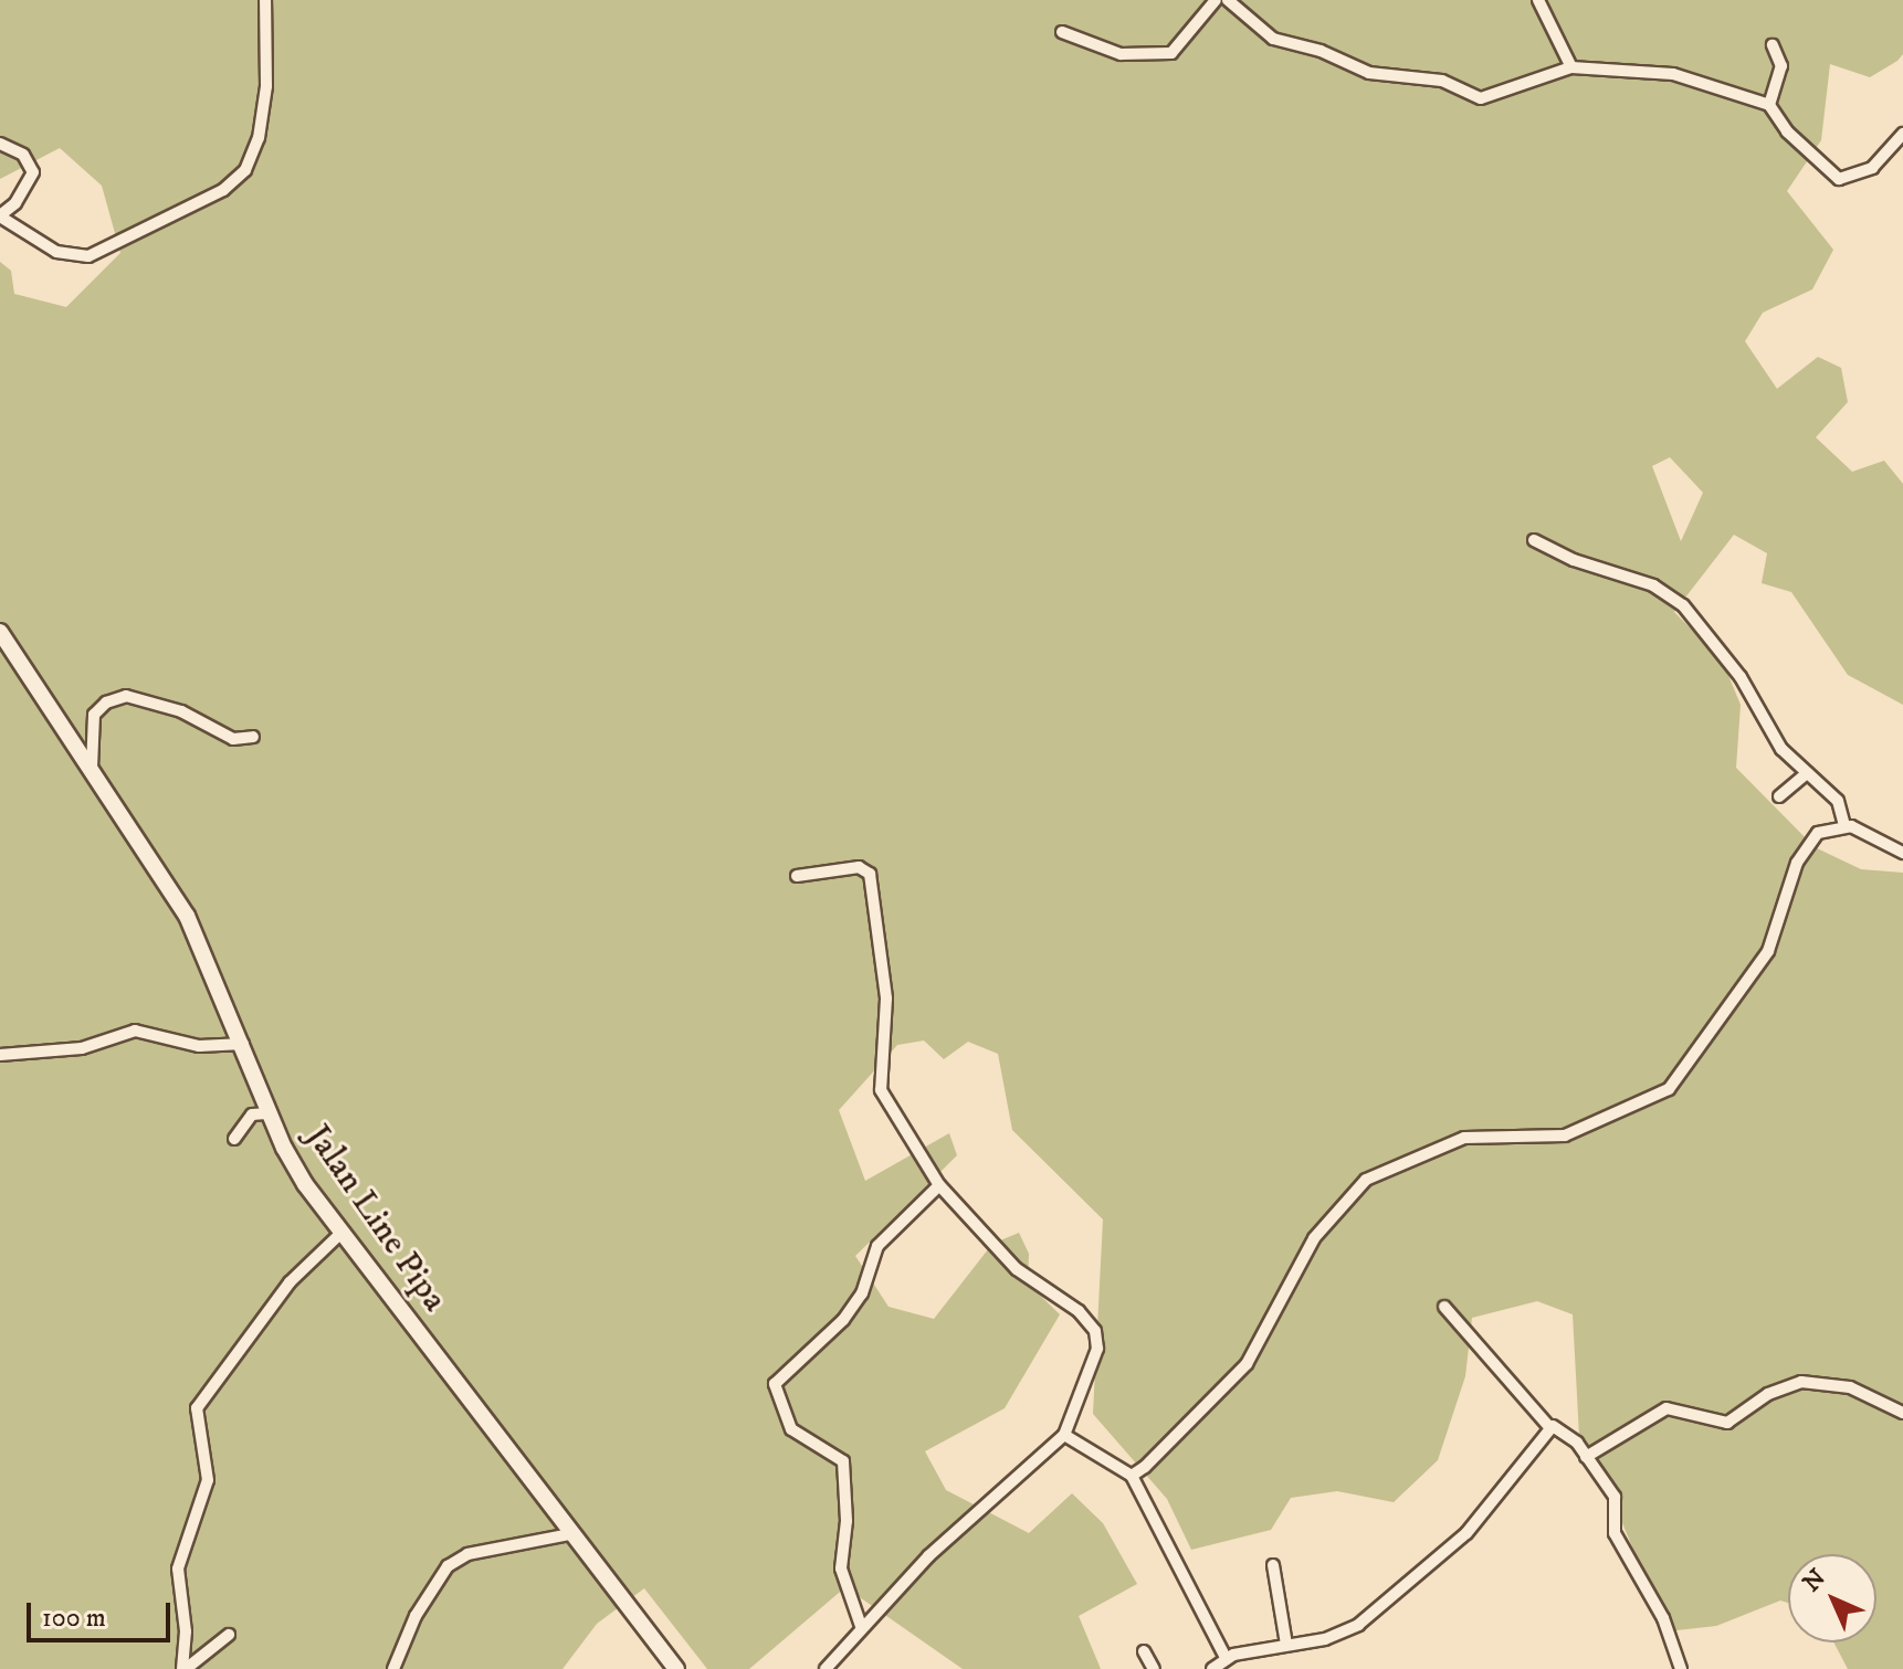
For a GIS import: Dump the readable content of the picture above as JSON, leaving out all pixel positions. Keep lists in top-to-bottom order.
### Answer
{
  "streets": {
    "main road": ["Jalan Line Pipa"]
  },
  "scale_bar": "100 m",
  "north": "top left"
}
